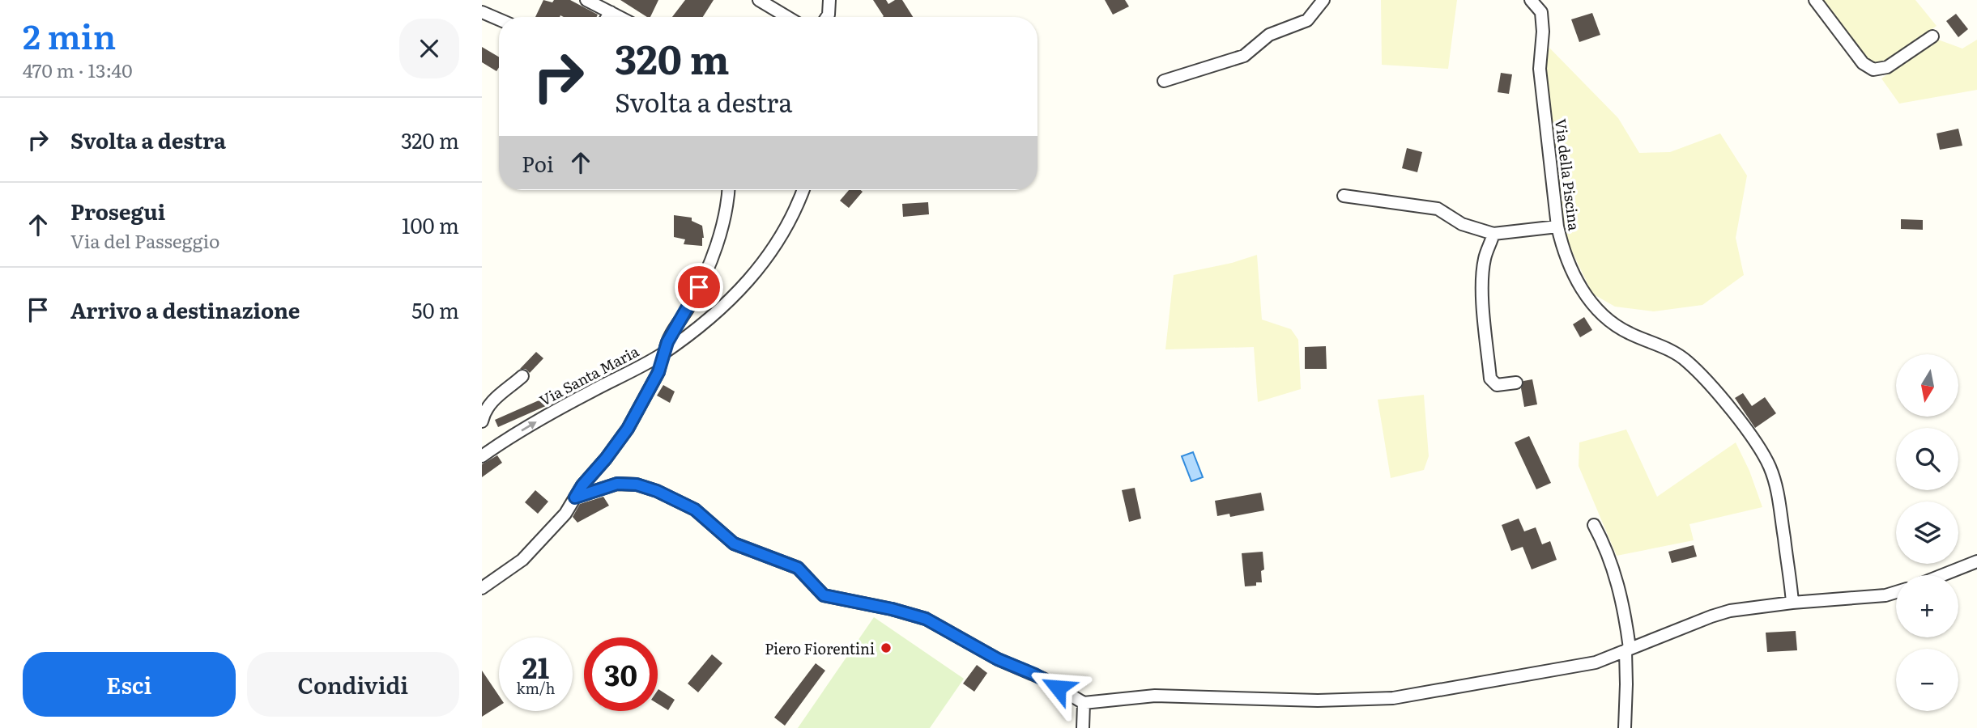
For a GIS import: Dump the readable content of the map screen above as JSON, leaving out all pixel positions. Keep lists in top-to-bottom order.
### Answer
{
  "streets": {
    "street": ["Via della Piscina", "Via Santa Maria"]
  },
  "places": ["Piero Fiorentini"],
  "north": "bottom",
  "page": {
    "heading": ["2 min", "470 m · 13:40"],
    "turn": ["320 m", "Svolta a destra"],
    "list": [
      {
        "name": "Svolta a destra",
        "value": "320 m"
      },
      {
        "name": "Prosegui",
        "note": "Via del Passeggio",
        "value": "100 m"
      },
      {
        "name": "Arrivo a destinazione",
        "value": "50 m"
      }
    ],
    "then": "Poi",
    "map_buttons": ["+", "−"],
    "speed": "21 km/h",
    "limit": "30",
    "buttons": ["Esci", "Condividi"]
  }
}
